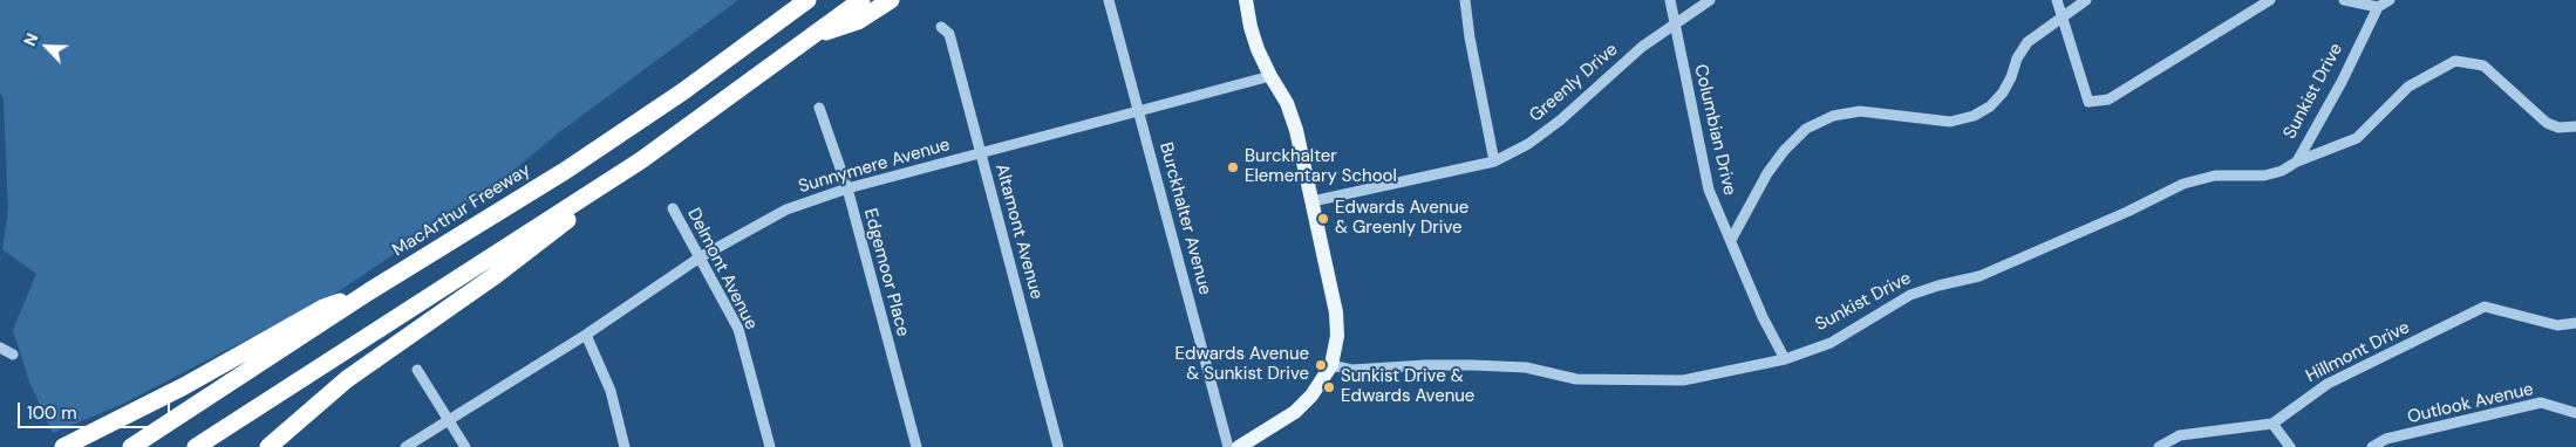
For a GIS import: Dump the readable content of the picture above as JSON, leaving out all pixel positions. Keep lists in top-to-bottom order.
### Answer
{
  "streets": {
    "highway": ["MacArthur Freeway"],
    "street": [
      "Greenly Drive",
      "Sunkist Drive",
      "Columbian Drive",
      "Sunnymere Avenue",
      "Burckhalter Avenue",
      "Altamont Avenue",
      "Delmont Avenue",
      "Edgemoor Place",
      "Hillmont Drive",
      "Outlook Avenue"
    ]
  },
  "crossings": [
    ["Greenly Drive", "Columbian Drive"],
    ["Sunkist Drive", "Columbian Drive"],
    ["Sunnymere Avenue", "Burckhalter Avenue"],
    ["Sunnymere Avenue", "Altamont Avenue"],
    ["Sunnymere Avenue", "Delmont Avenue"],
    ["Sunnymere Avenue", "Edgemoor Place"]
  ],
  "places": [
    "Burckhalter Elementary School",
    "Edwards Avenue & Greenly Drive",
    "Edwards Avenue & Sunkist Drive",
    "Sunkist Drive & Edwards Avenue"
  ],
  "scale_bar": "100 m",
  "north": "top left"
}
